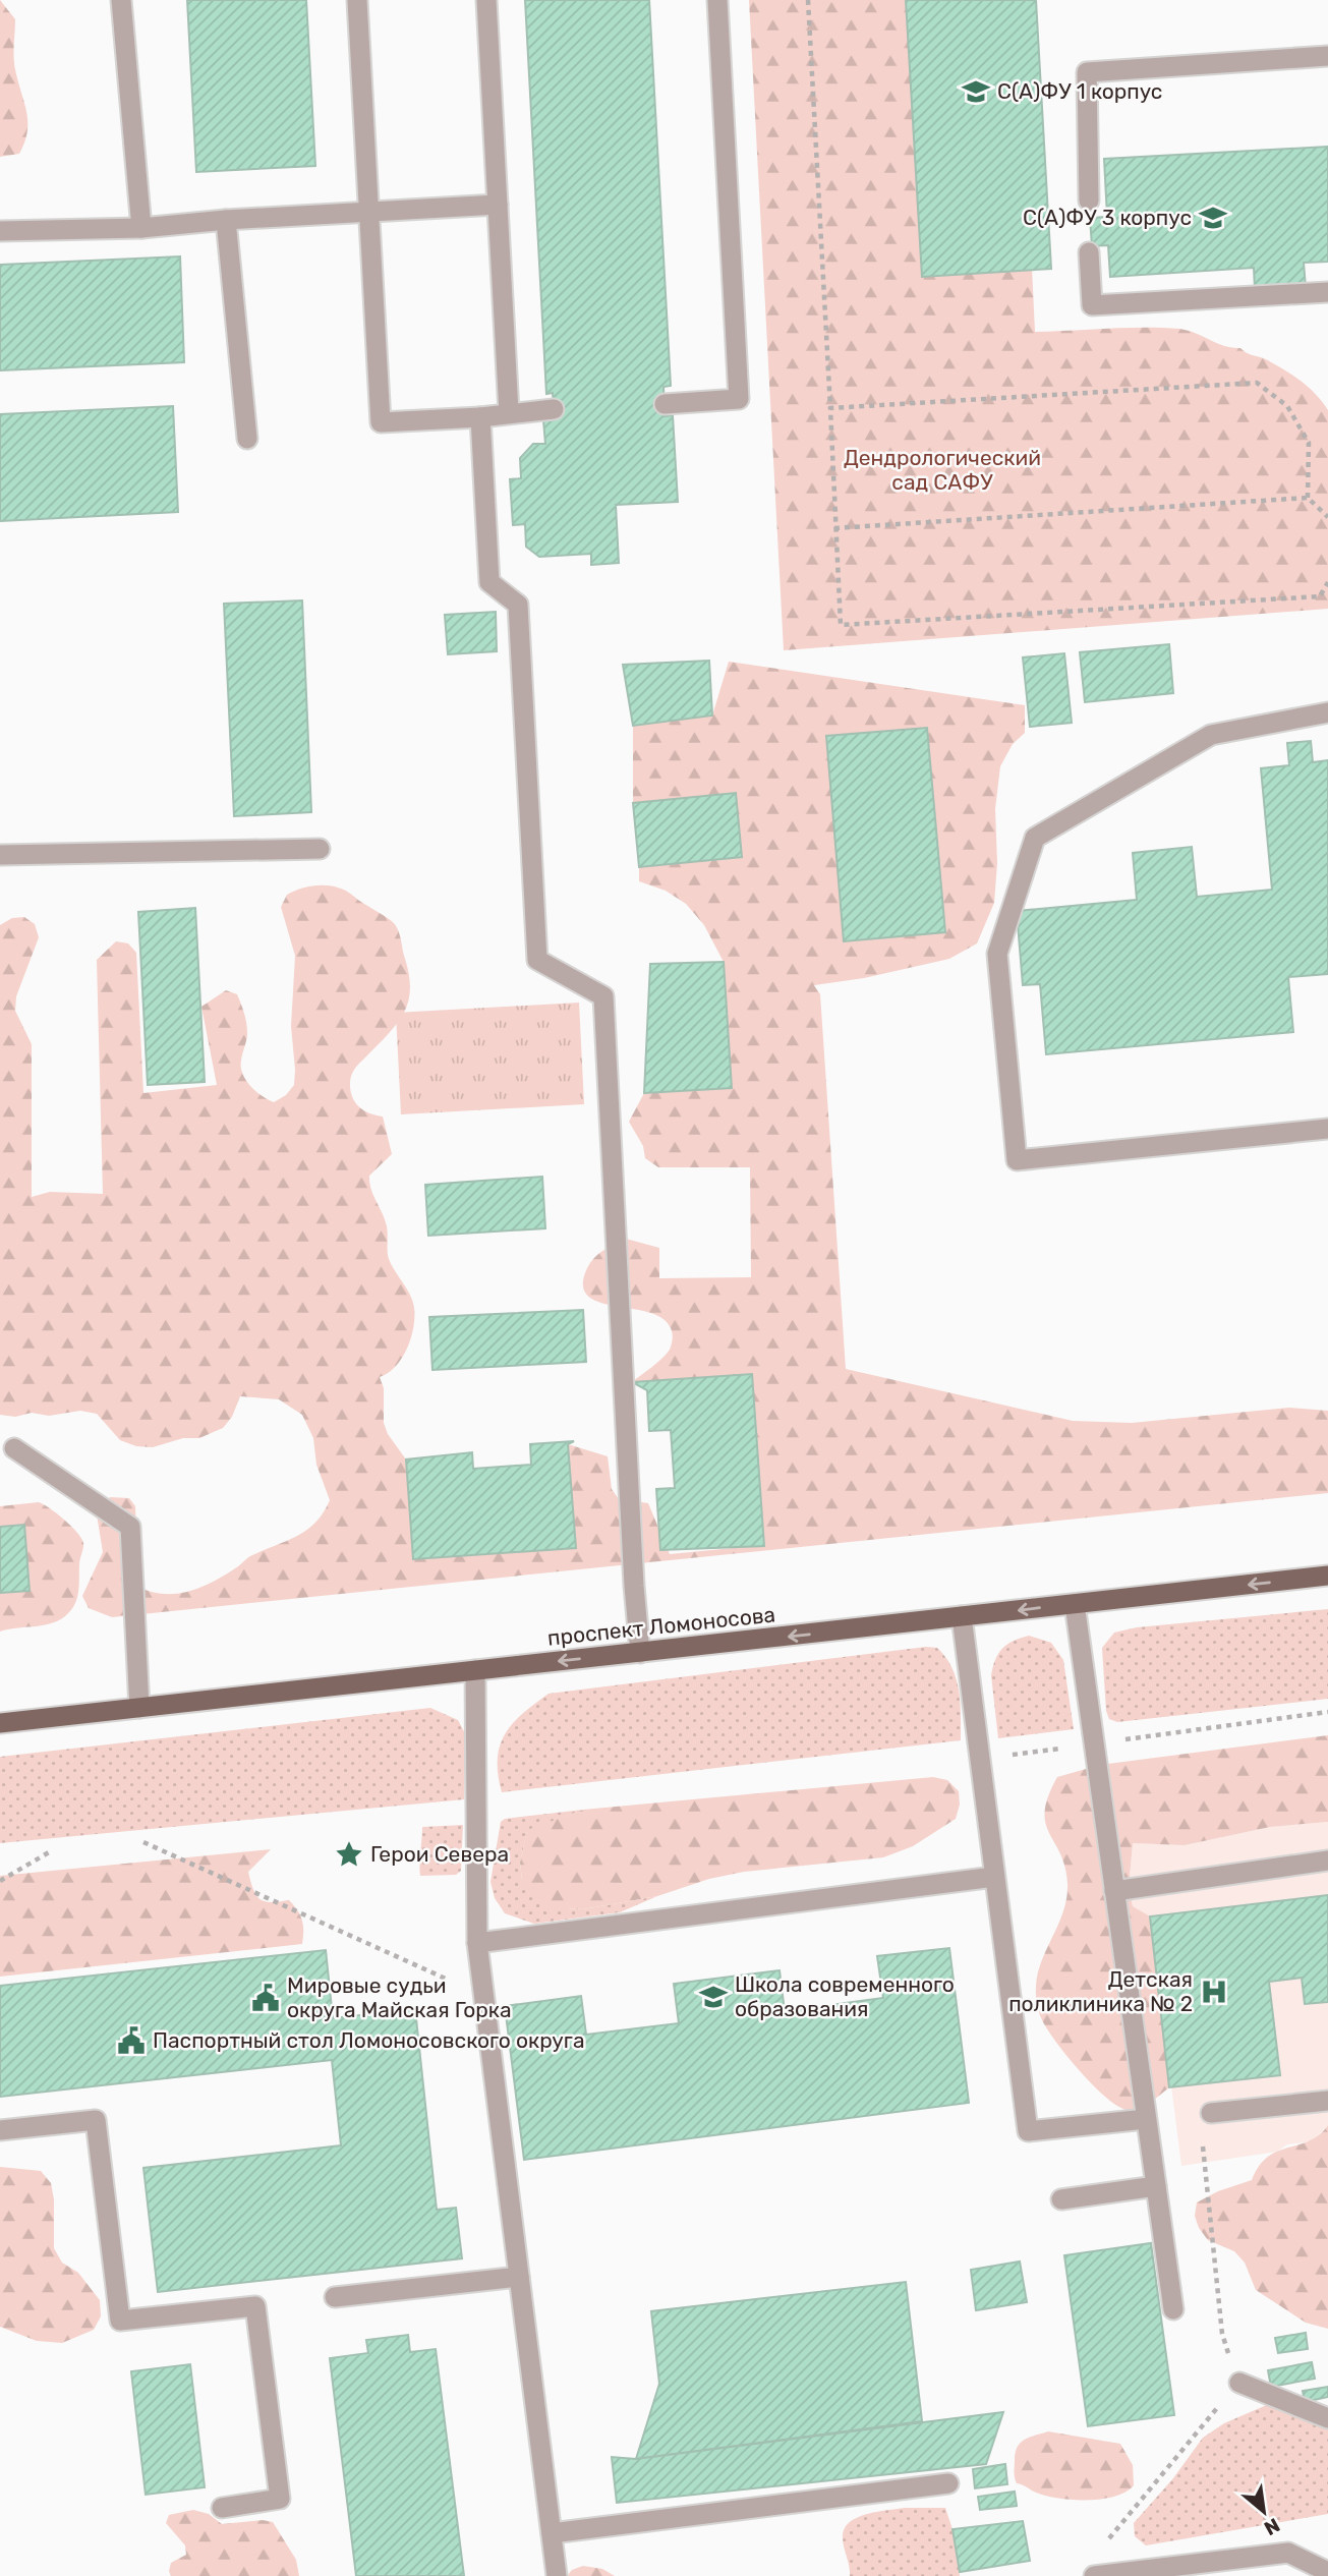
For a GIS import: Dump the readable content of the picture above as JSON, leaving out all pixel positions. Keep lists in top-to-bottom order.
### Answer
{
  "streets": {
    "main road": ["проспект Ломоносова"]
  },
  "one_way": ["проспект Ломоносова"],
  "parks": ["Дендрологический сад САФУ"],
  "places": {
    "school or university": ["С(А)ФУ 1 корпус", "С(А)ФУ 3 корпус", "Школа современного образования"],
    "place": ["Герои Севера"],
    "hospital": ["Детская поликлиника № 2"],
    "public building": ["Мировые судьи округа Майская Горка", "Паспортный стол Ломоносовского округа"]
  },
  "north": "bottom right"
}
